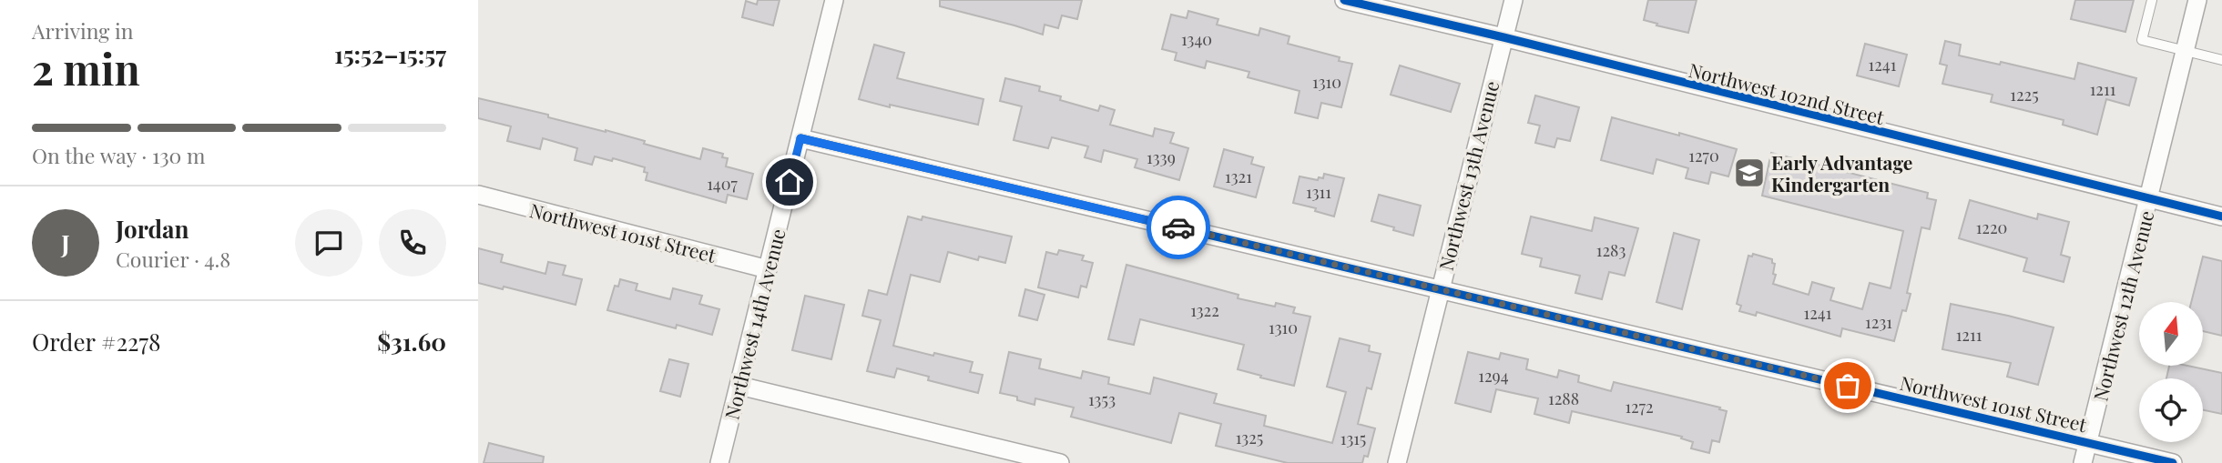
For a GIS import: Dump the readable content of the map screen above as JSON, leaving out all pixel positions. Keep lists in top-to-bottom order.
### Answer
{
  "streets": {
    "street": [
      "Northwest 102nd Street",
      "Northwest 13th Avenue",
      "Northwest 101st Street",
      "Northwest 12th Avenue",
      "Northwest 14th Avenue"
    ]
  },
  "crossings": [
    ["Northwest 102nd Street", "Northwest 13th Avenue"],
    ["Northwest 102nd Street", "Northwest 12th Avenue"],
    ["Northwest 13th Avenue", "Northwest 101st Street"],
    ["Northwest 101st Street", "Northwest 12th Avenue"],
    ["Northwest 101st Street", "Northwest 14th Avenue"]
  ],
  "places": {
    "school or university": ["Early Advantage Kindergarten"]
  },
  "house_numbers": [
    "1340",
    "1241",
    "1310",
    "1211",
    "1225",
    "1270",
    "1339",
    "1321",
    "1407",
    "1311",
    "1220",
    "1283",
    "1322",
    "1241",
    "1231",
    "1310",
    "1211",
    "1294",
    "1288",
    "1353",
    "1272",
    "1325",
    "1315"
  ],
  "north": "top",
  "page": {
    "heading": ["2 min", "Arriving in", "15:52–15:57"],
    "panel": [
      "Jordan",
      "Courier · 4.8",
      "Order #2278",
      "$31.60"
    ],
    "bar": "On the way · 130 m",
    "round": "J"
  }
}
